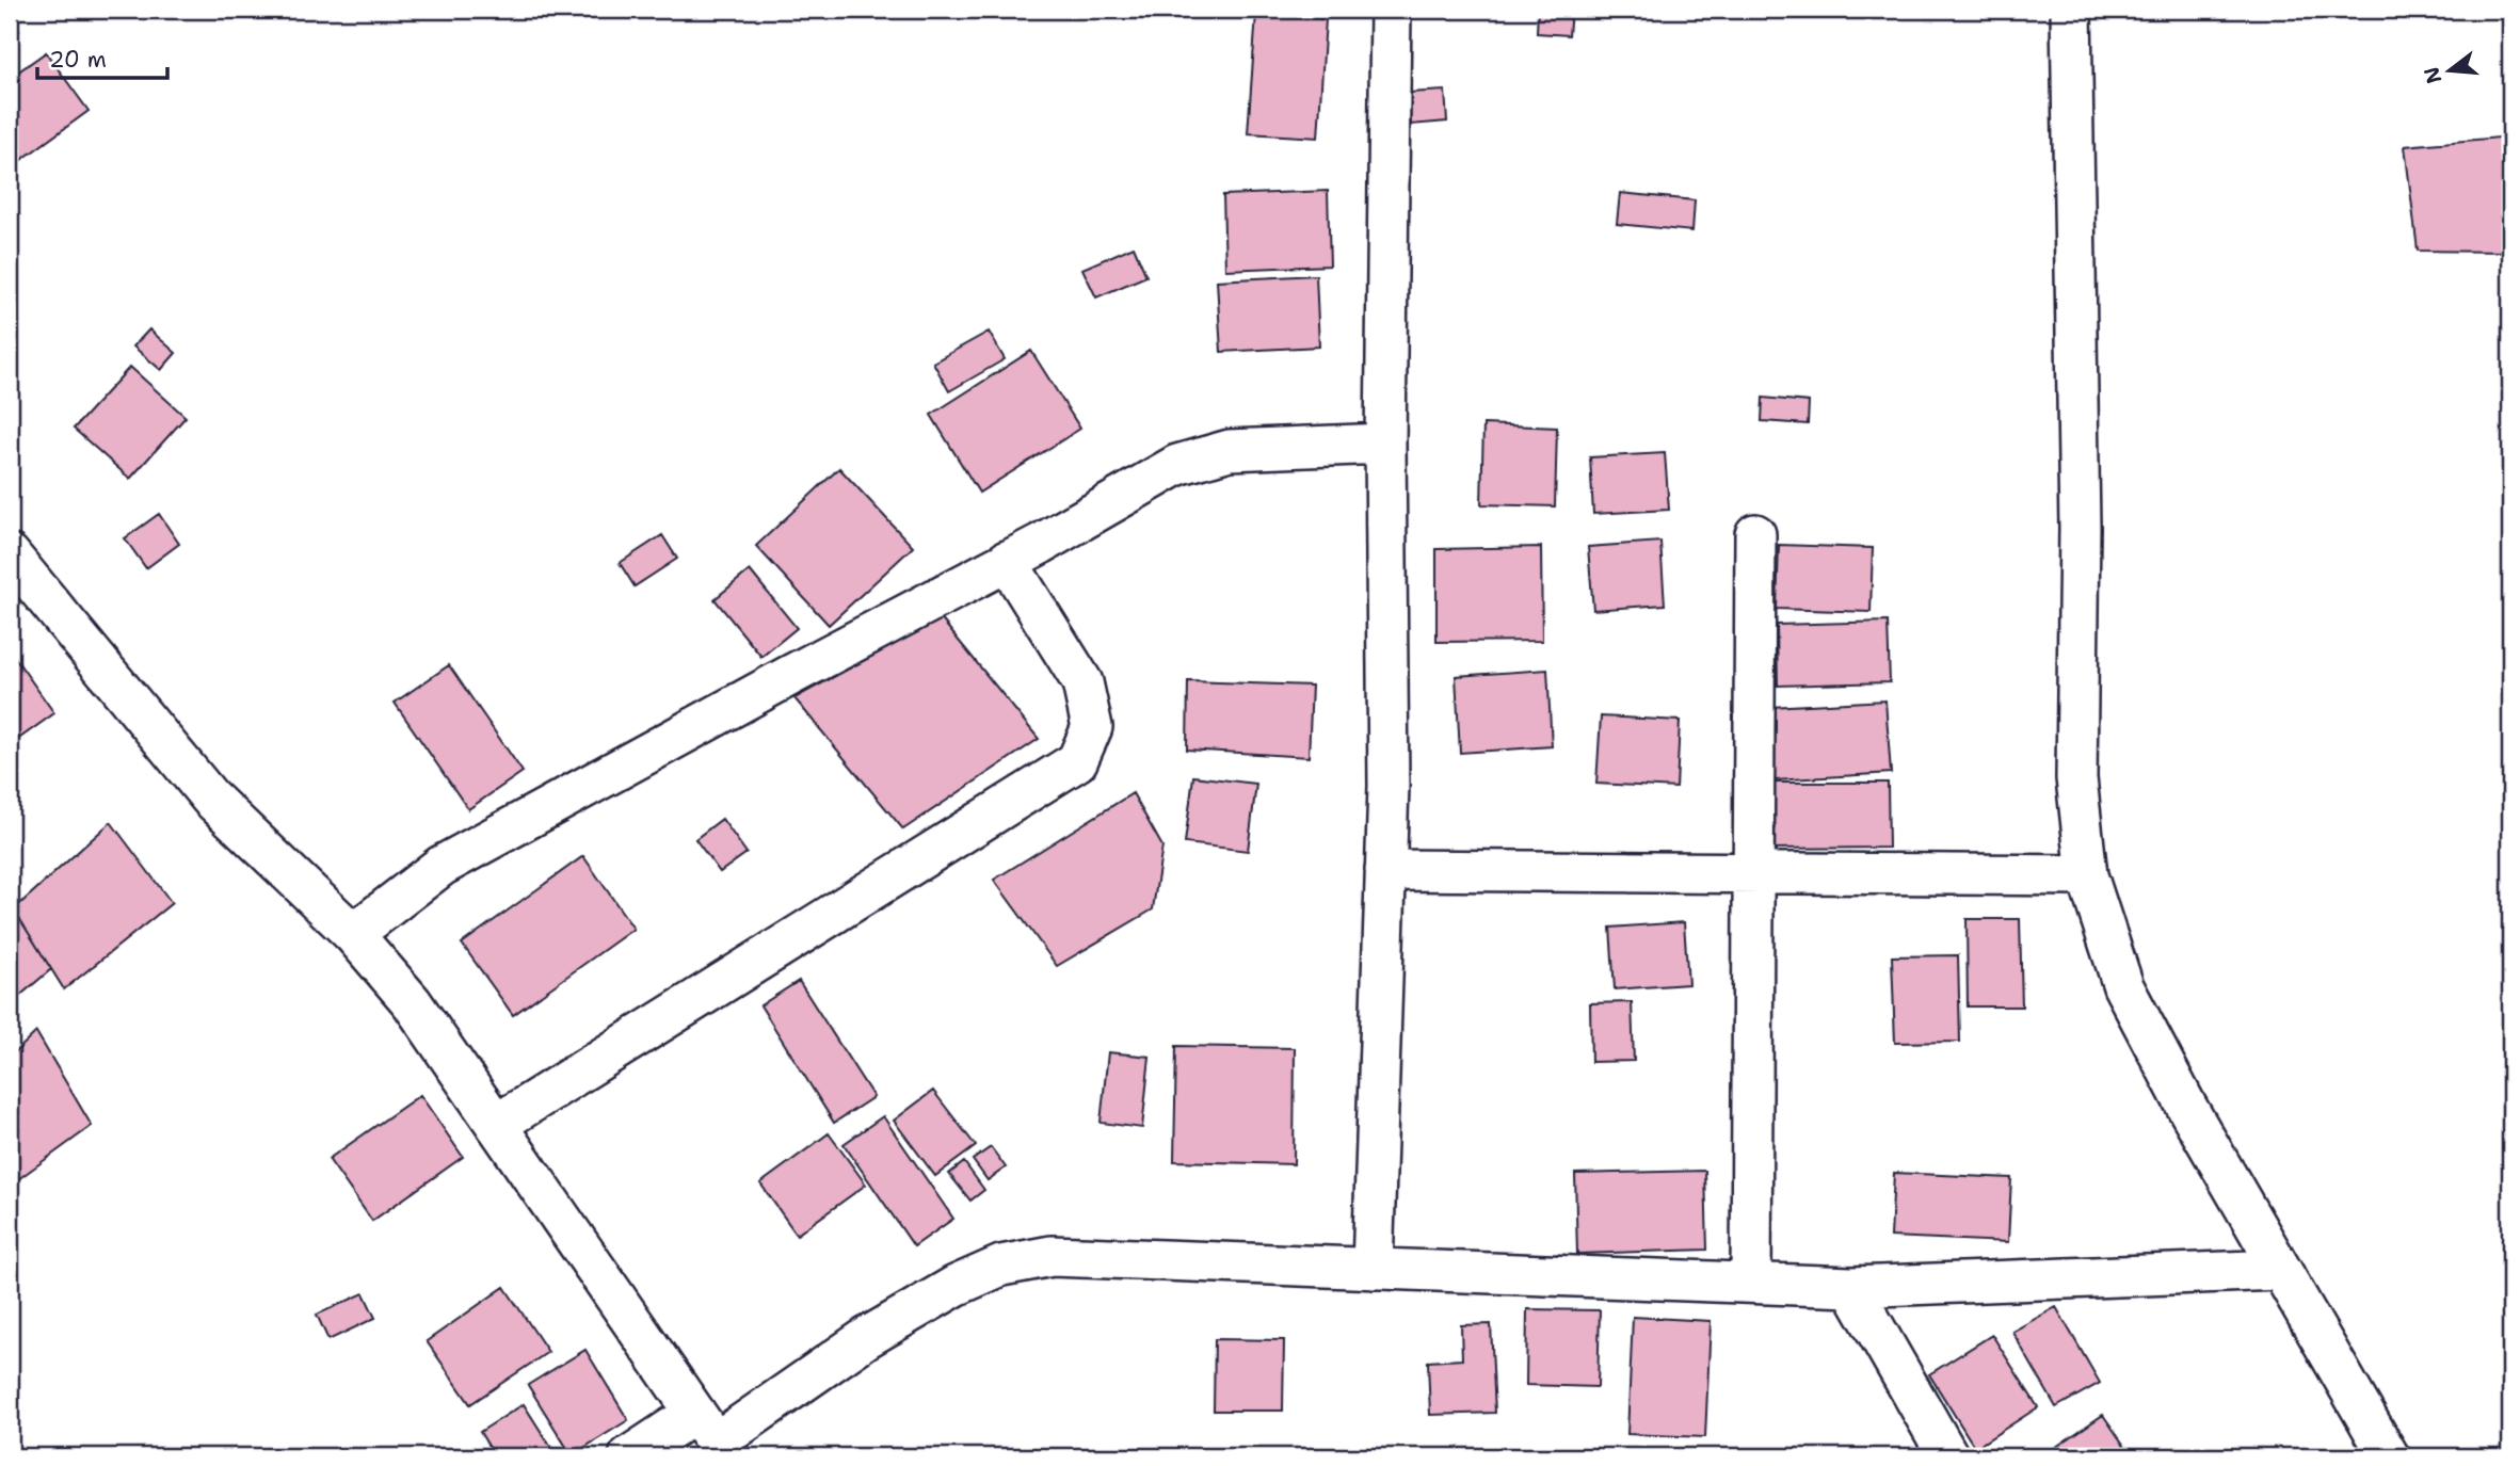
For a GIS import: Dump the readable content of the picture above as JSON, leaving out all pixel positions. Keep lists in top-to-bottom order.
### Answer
{
  "scale_bar": "20 m",
  "north": "left"
}
